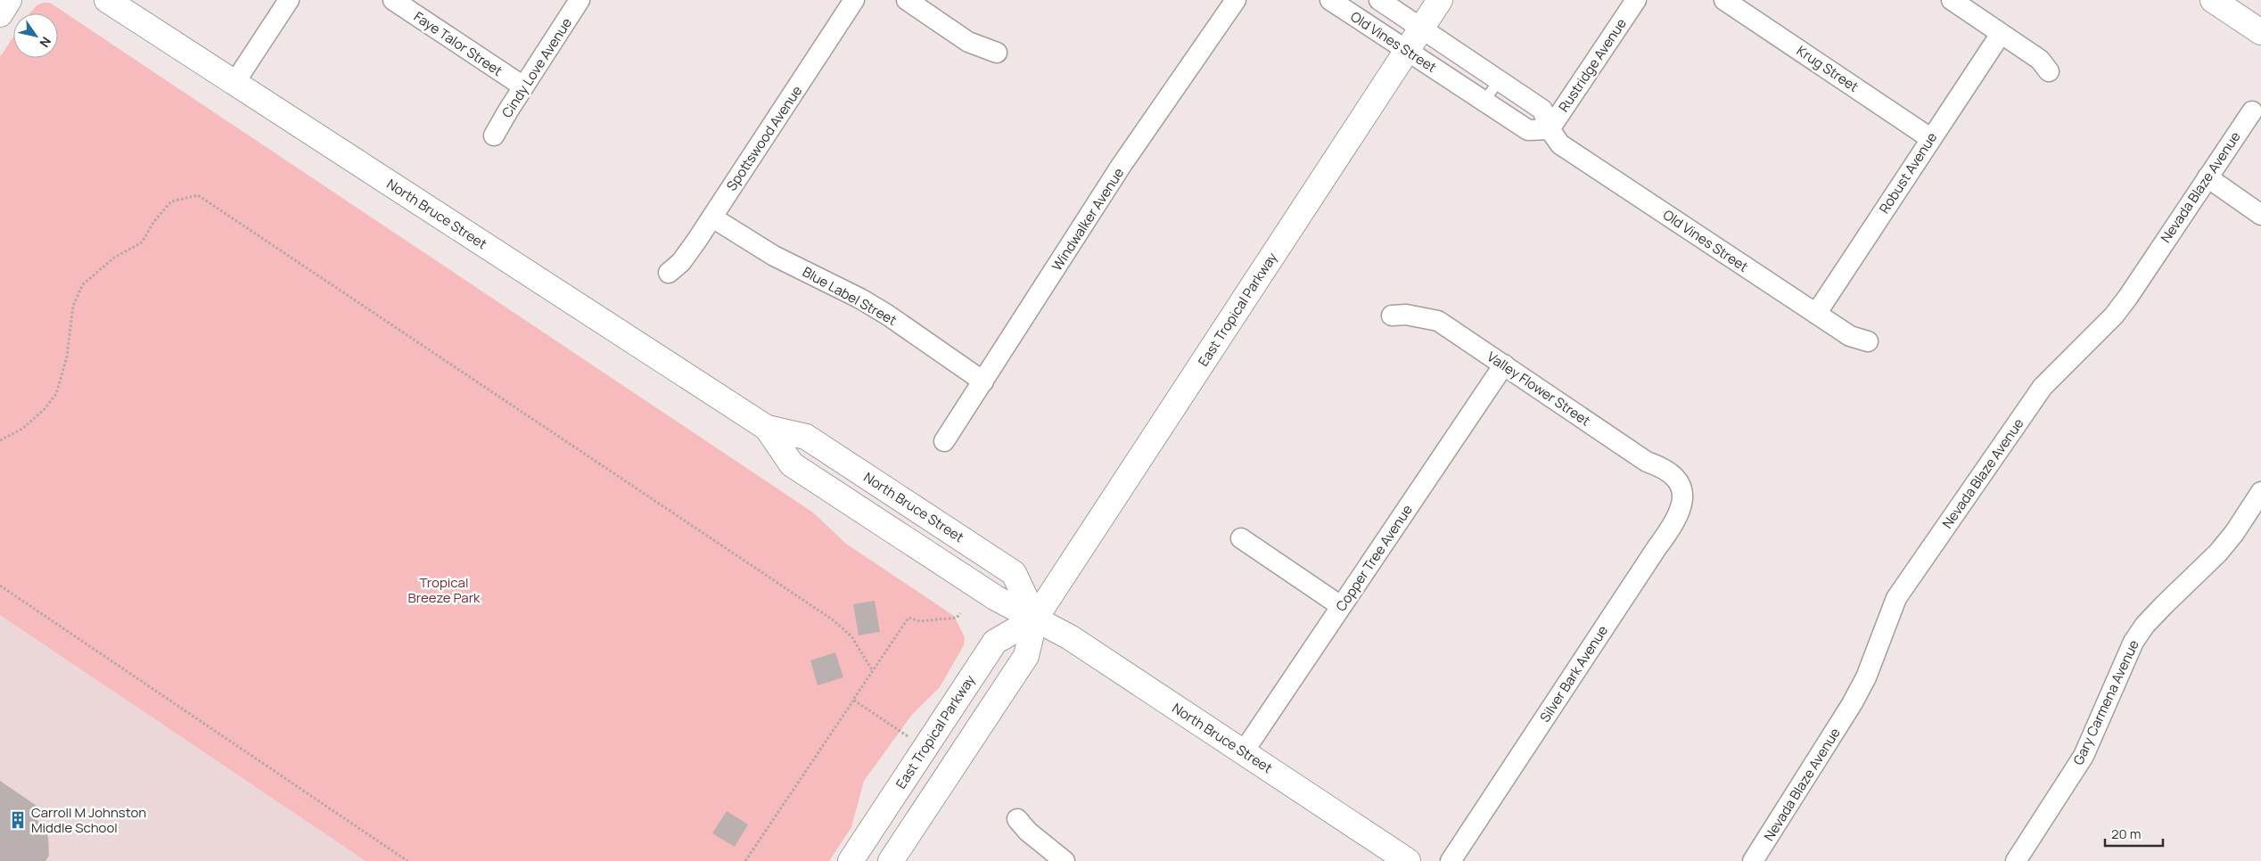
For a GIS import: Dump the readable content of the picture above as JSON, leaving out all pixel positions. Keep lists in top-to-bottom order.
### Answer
{
  "streets": {
    "street": [
      "Old Vines Street",
      "Faye Talor Street",
      "Rustridge Avenue",
      "Cindy Love Avenue",
      "Krug Street",
      "Spottswood Avenue",
      "Robust Avenue",
      "Nevada Blaze Avenue",
      "North Bruce Street",
      "Windwalker Avenue",
      "Blue Label Street",
      "East Tropical Parkway",
      "Valley Flower Street",
      "Copper Tree Avenue",
      "Silver Bark Avenue",
      "Gary Carmena Avenue"
    ]
  },
  "crossings": [
    ["Old Vines Street", "Rustridge Avenue"],
    ["Old Vines Street", "Robust Avenue"],
    ["Old Vines Street", "East Tropical Parkway"],
    ["Faye Talor Street", "Cindy Love Avenue"],
    ["Krug Street", "Robust Avenue"],
    ["Spottswood Avenue", "Blue Label Street"],
    ["North Bruce Street", "East Tropical Parkway"],
    ["North Bruce Street", "Copper Tree Avenue"],
    ["Windwalker Avenue", "Blue Label Street"],
    ["Valley Flower Street", "Copper Tree Avenue"],
    ["Valley Flower Street", "Silver Bark Avenue"]
  ],
  "parks": ["Tropical Breeze Park"],
  "places": {
    "building": ["Carroll M Johnston Middle School"]
  },
  "scale_bar": "20 m",
  "north": "bottom right"
}
